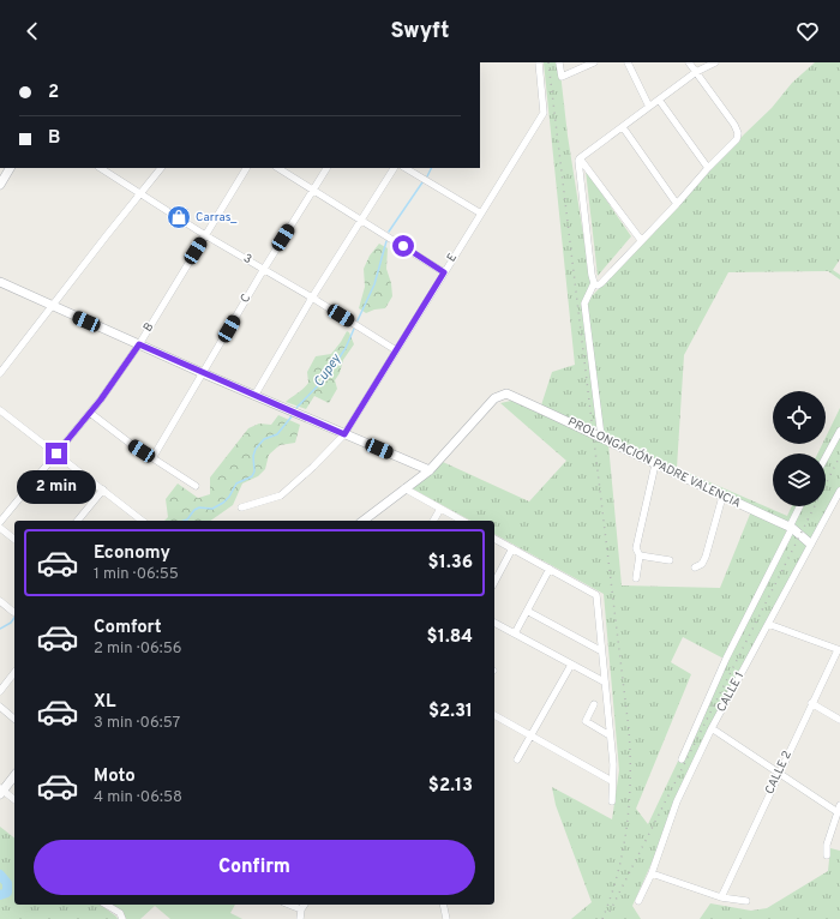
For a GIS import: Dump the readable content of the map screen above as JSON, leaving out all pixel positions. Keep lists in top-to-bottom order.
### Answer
{
  "streets": {
    "street": [
      "E",
      "3",
      "C",
      "B",
      "PROLONGACIÓN PADRE VALENCIA",
      "CALLE 1",
      "CALLE 2"
    ]
  },
  "crossings": [
    ["E", "3"],
    ["3", "C"],
    ["3", "B"],
    ["PROLONGACIÓN PADRE VALENCIA", "CALLE 1"]
  ],
  "water": ["Cupey"],
  "places": {
    "shop": ["Carras_"]
  },
  "page": {
    "header": "Swyft",
    "banner": ["2", "B"],
    "bubble": "2 min",
    "list": [
      {
        "name": "Economy",
        "note": "1 min · 06:55",
        "value": "$1.36"
      },
      {
        "name": "Comfort",
        "note": "2 min · 06:56",
        "value": "$1.84"
      },
      {
        "name": "XL",
        "note": "3 min · 06:57",
        "value": "$2.31"
      },
      {
        "name": "Moto",
        "note": "4 min · 06:58",
        "value": "$2.13"
      }
    ],
    "buttons": "Confirm"
  }
}
